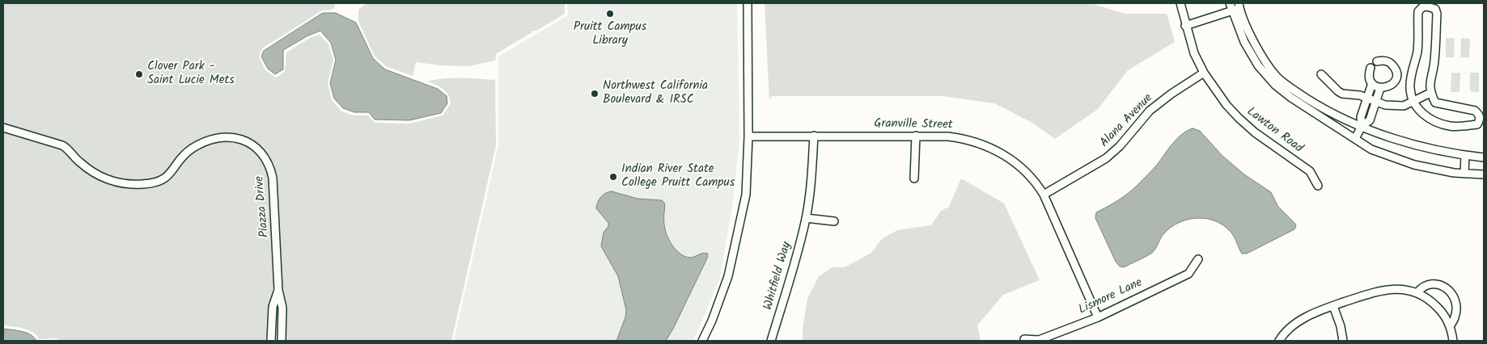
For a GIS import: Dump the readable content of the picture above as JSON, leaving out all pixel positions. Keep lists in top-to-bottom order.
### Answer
{
  "streets": {
    "street": [
      "Alana Avenue",
      "Granville Street",
      "Lawton Road",
      "Piazza Drive",
      "Whitfield Way",
      "Lismore Lane"
    ]
  },
  "crossings": [
    ["Alana Avenue", "Granville Street"],
    ["Alana Avenue", "Lawton Road"],
    ["Granville Street", "Whitfield Way"],
    ["Granville Street", "Lismore Lane"]
  ],
  "places": [
    "Pruitt Campus Library",
    "Clover Park - Saint Lucie Mets",
    "Northwest California Boulevard & IRSC",
    "Indian River State College Pruitt Campus"
  ]
}
